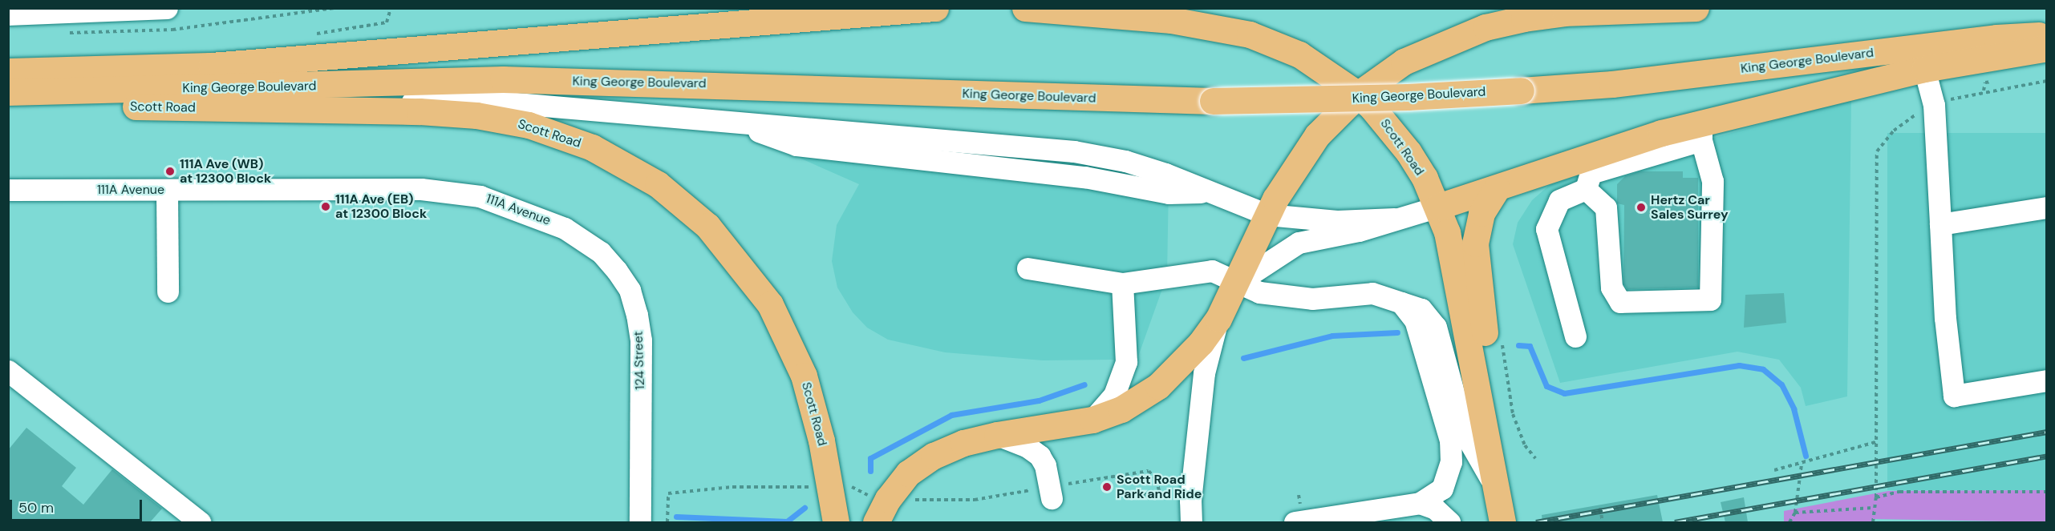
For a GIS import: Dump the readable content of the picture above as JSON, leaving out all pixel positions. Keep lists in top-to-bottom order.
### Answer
{
  "streets": {
    "main road": ["King George Boulevard", "Scott Road"],
    "street": ["111A Avenue", "124 Street"]
  },
  "crossings": [
    ["111A Avenue", "124 Street"]
  ],
  "places": [
    "111A Ave (WB) at 12300 Block",
    "111A Ave (EB) at 12300 Block",
    "Hertz Car Sales Surrey",
    "Scott Road Park and Ride"
  ],
  "scale_bar": "50 m"
}
